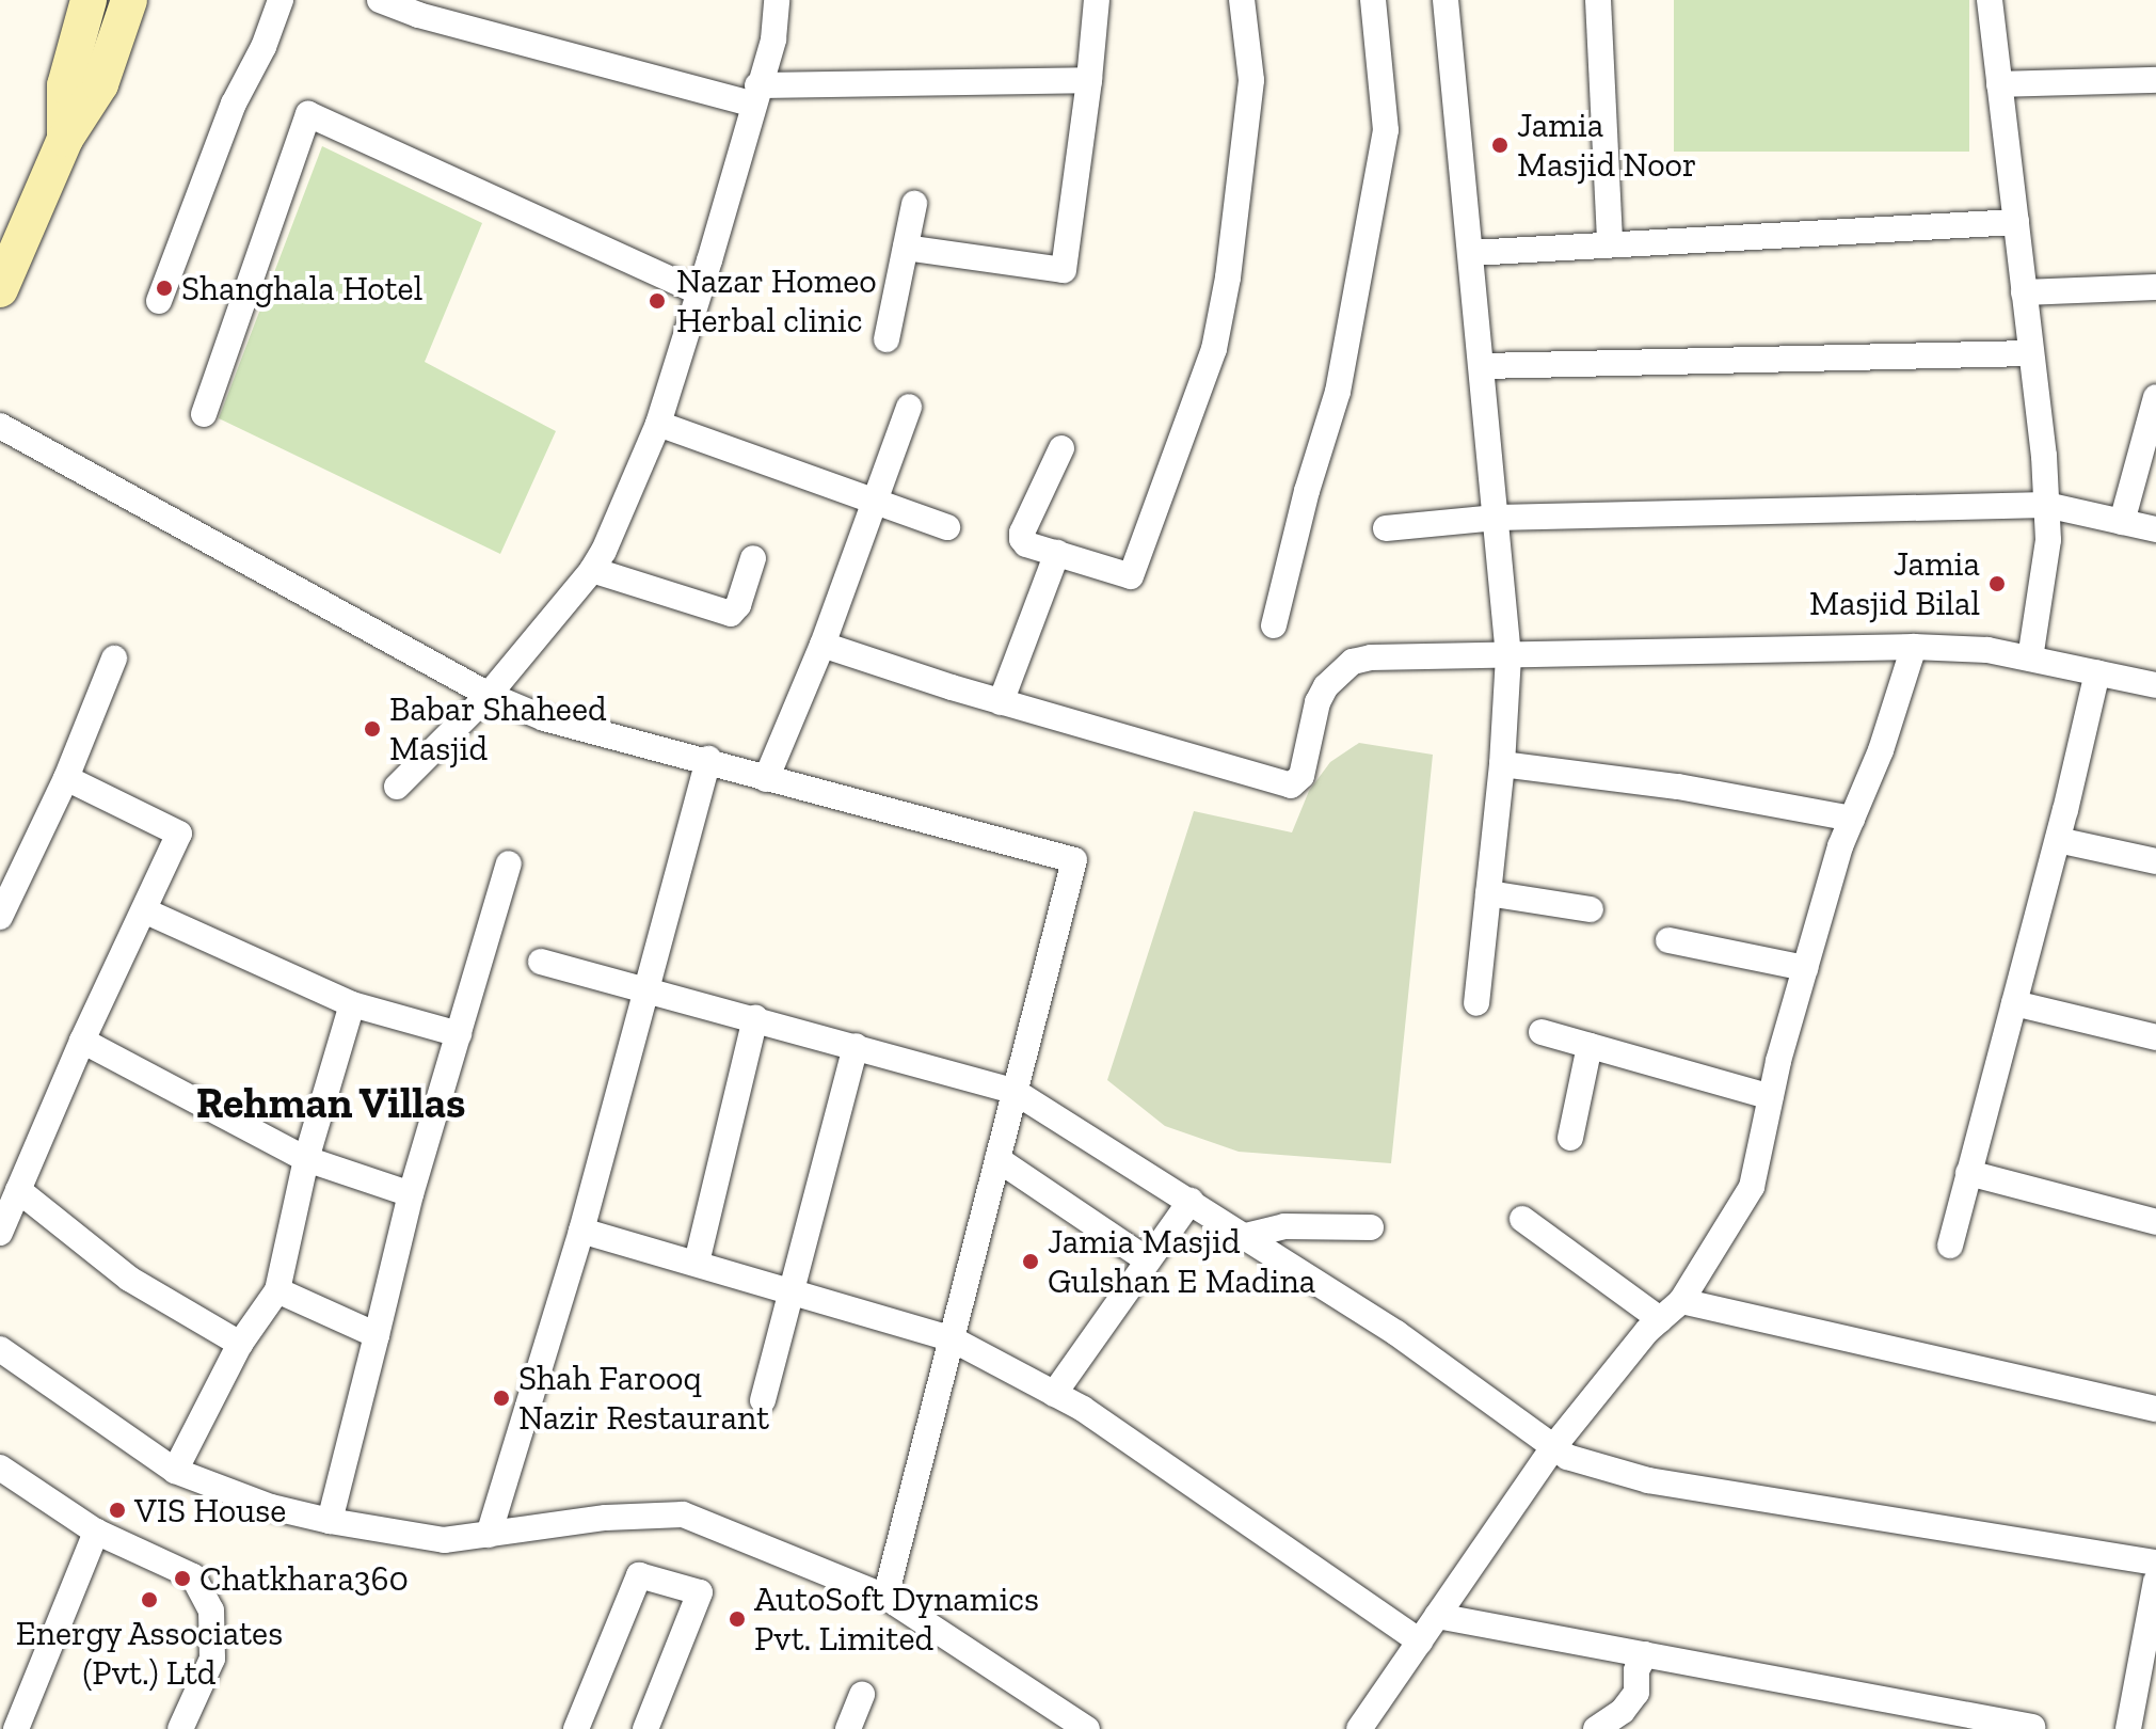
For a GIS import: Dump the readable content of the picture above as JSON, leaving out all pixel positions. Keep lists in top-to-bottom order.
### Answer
{
  "districts": ["Rehman Villas"],
  "places": [
    "Jamia Masjid Noor",
    "Shanghala Hotel",
    "Nazar Homeo Herbal clinic",
    "Jamia Masjid Bilal",
    "Babar Shaheed Masjid",
    "Jamia Masjid Gulshan E Madina",
    "Shah Farooq Nazir Restaurant",
    "VIS House",
    "Chatkhara360",
    "Energy Associates (Pvt.) Ltd",
    "AutoSoft Dynamics Pvt. Limited"
  ]
}
